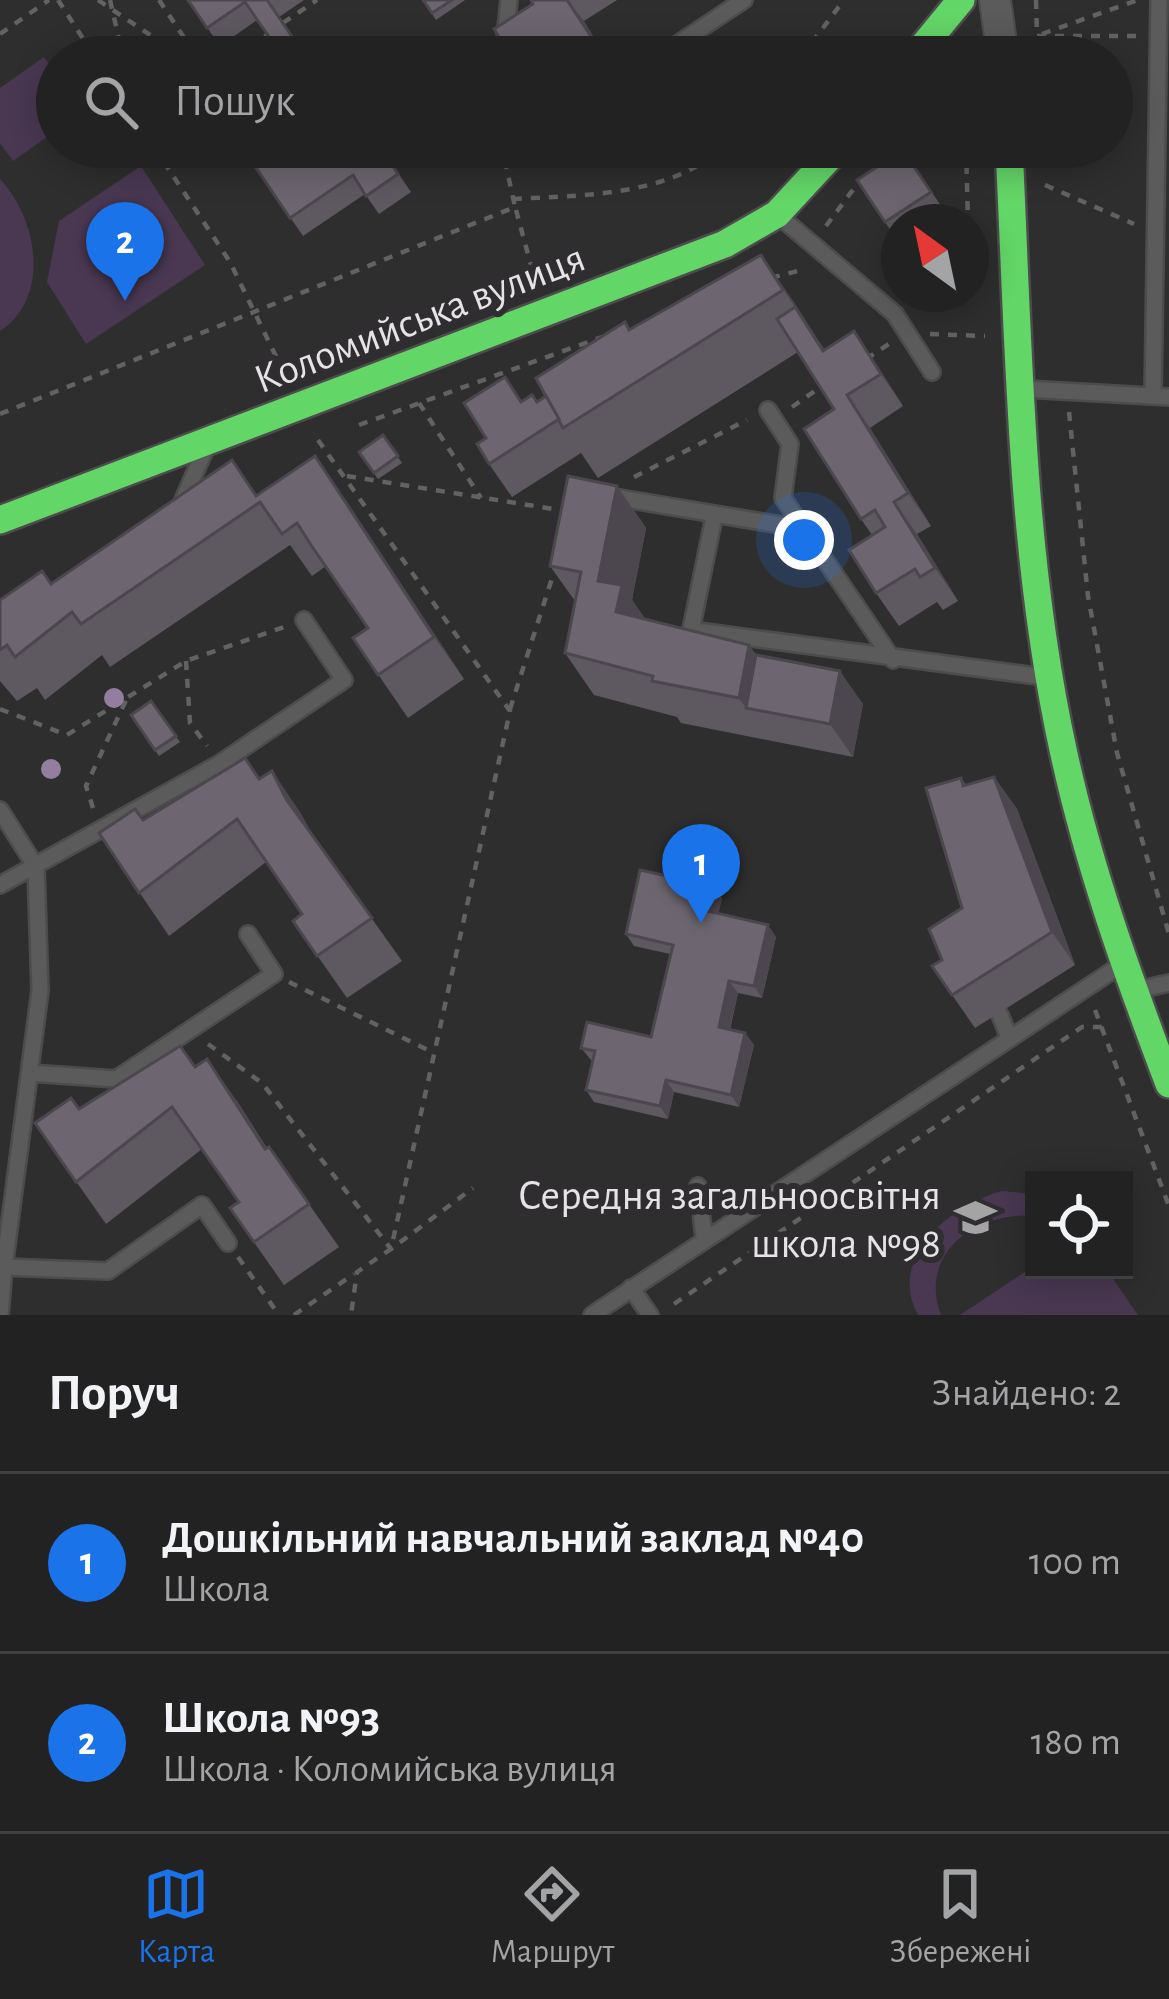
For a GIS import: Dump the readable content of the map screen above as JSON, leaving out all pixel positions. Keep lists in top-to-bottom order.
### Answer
{
  "streets": {
    "main road": ["Коломийська вулиця"]
  },
  "places": {
    "school or university": ["Середня загальноосвітня школа №98"]
  },
  "north": "top left",
  "page": {
    "search": "Пошук",
    "pins": ["2", "1"],
    "heading": ["Поруч", "Знайдено: 2"],
    "list": [
      {
        "mark": "1",
        "name": "Дошкільний навчальний заклад №40",
        "note": "Школа",
        "value": "100 m"
      },
      {
        "mark": "2",
        "name": "Школа №93",
        "note": "Школа · Коломийська вулиця",
        "value": "180 m"
      }
    ],
    "nav": ["Карта", "Маршрут", "Збережені"]
  }
}
